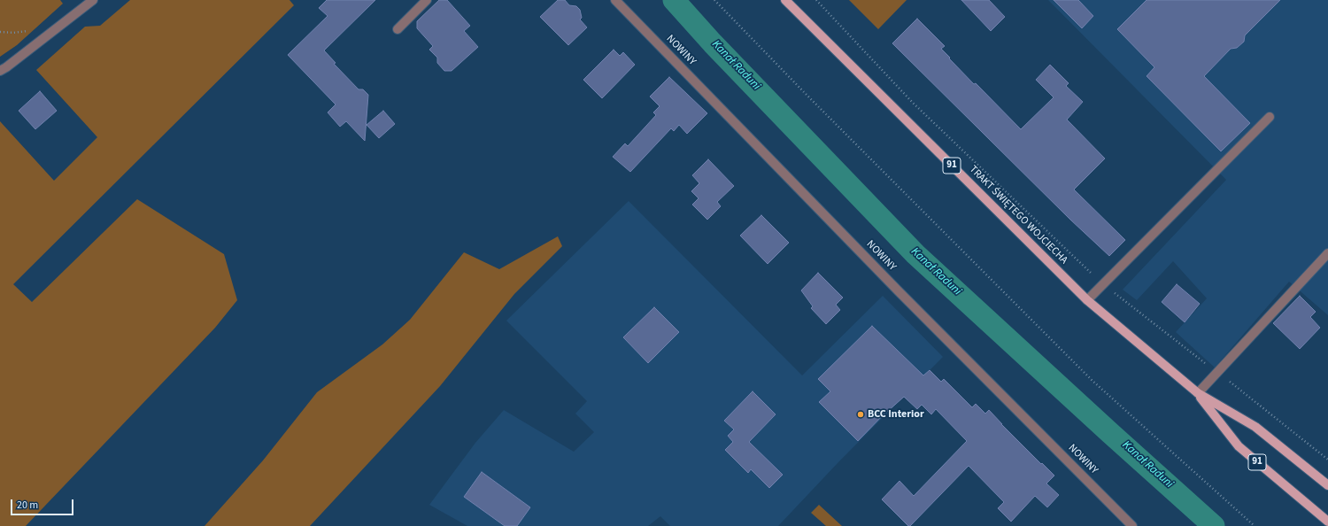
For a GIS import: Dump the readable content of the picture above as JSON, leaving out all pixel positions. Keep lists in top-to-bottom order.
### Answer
{
  "streets": {
    "main road": ["91", "TRAKT ŚWIĘTEGO WOJCIECHA"],
    "street": ["NOWINY"]
  },
  "water": ["Kanał Raduni"],
  "places": ["BCC Interior"],
  "scale_bar": "20 m"
}
